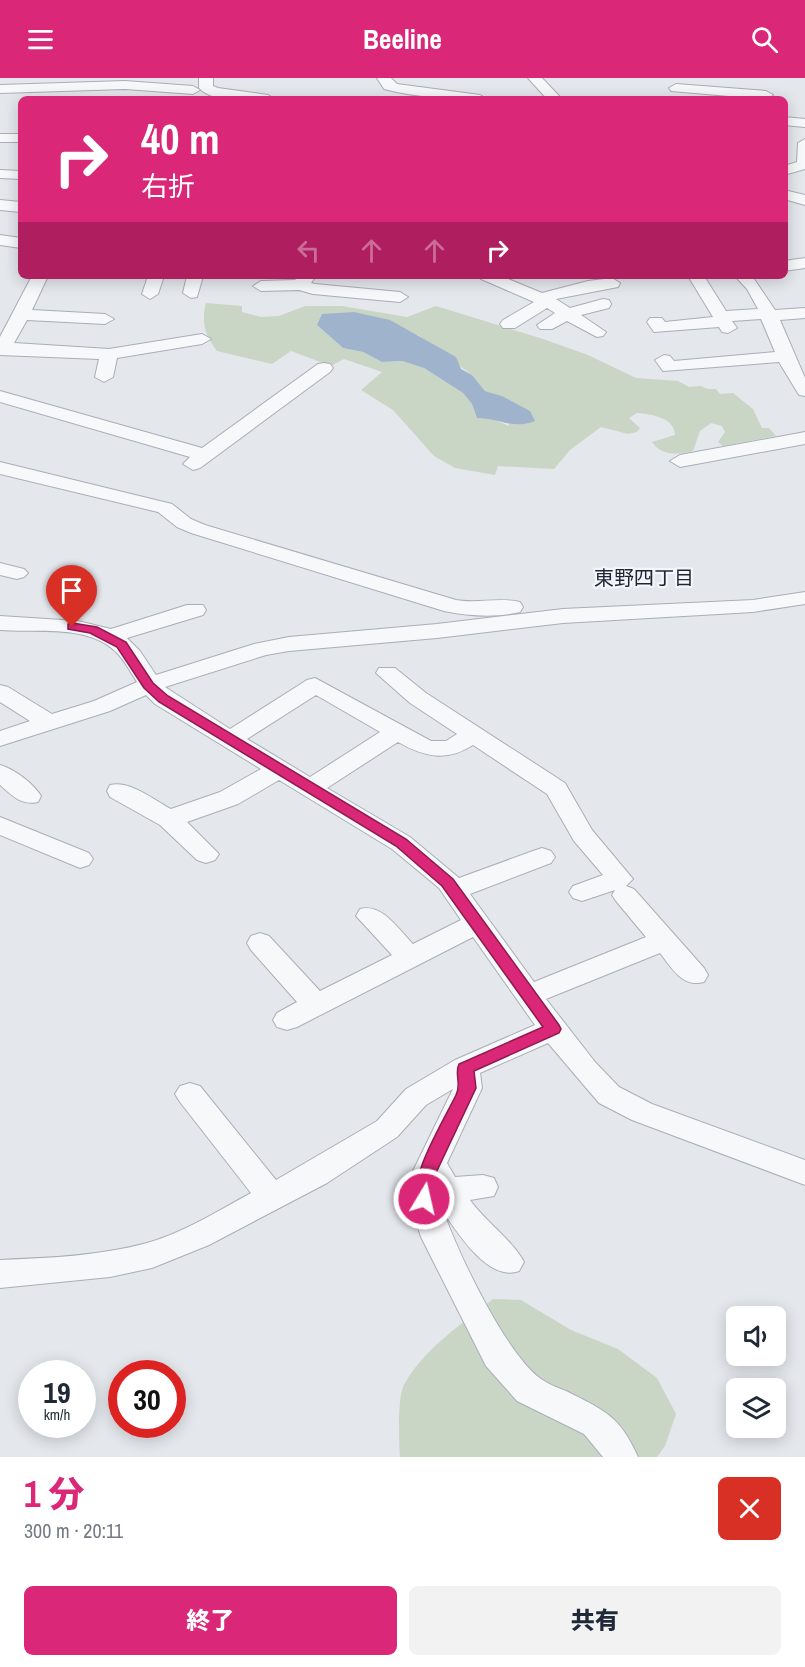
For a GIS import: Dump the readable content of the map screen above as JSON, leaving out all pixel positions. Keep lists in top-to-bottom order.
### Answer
{
  "districts": ["東野四丁目"],
  "page": {
    "header": "Beeline",
    "turn": ["40 m", "右折"],
    "speed": "19 km/h",
    "limit": "30",
    "heading": ["1 分", "300 m · 20:11"],
    "buttons": ["終了", "共有"]
  }
}
